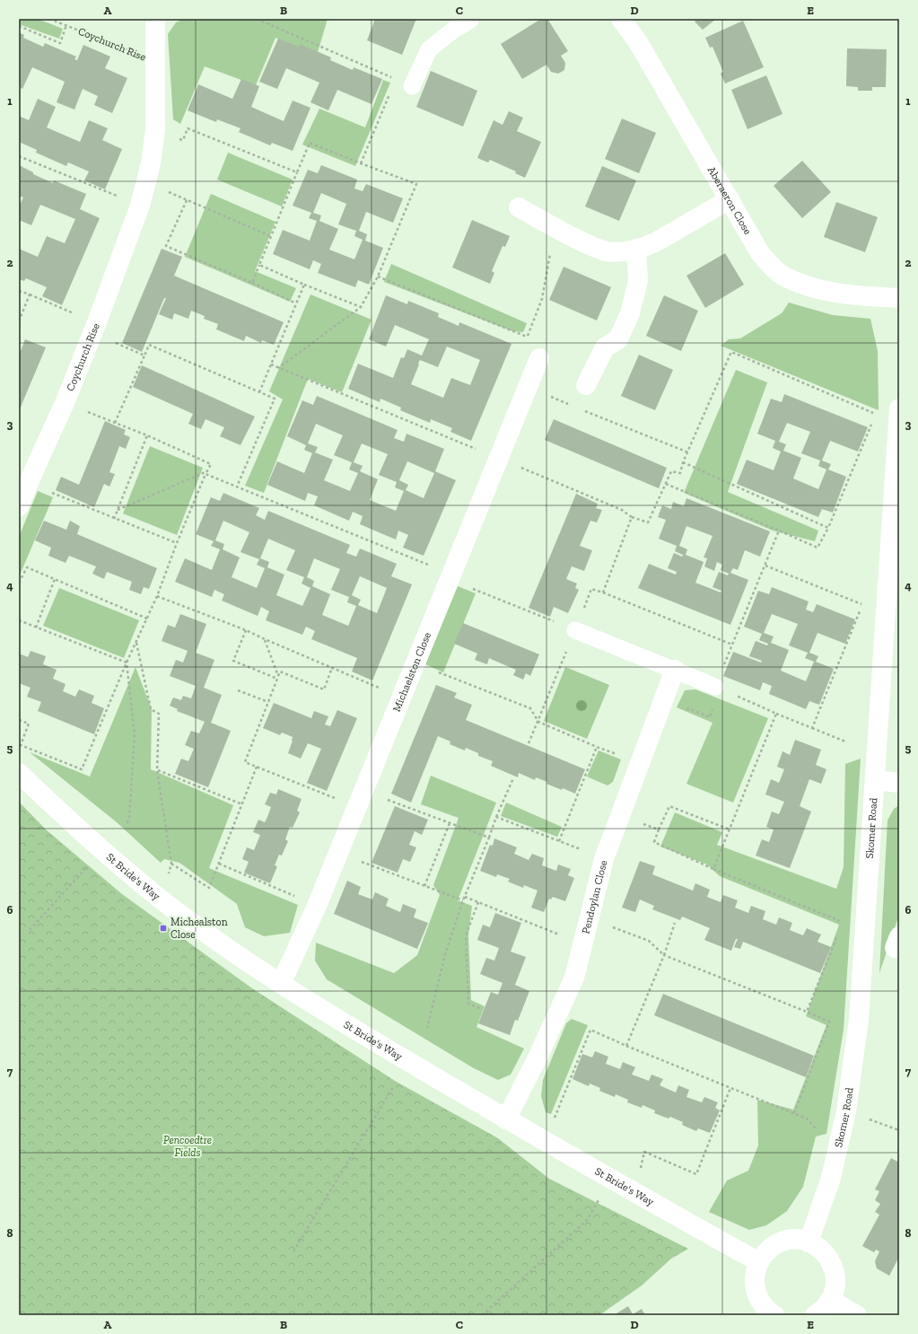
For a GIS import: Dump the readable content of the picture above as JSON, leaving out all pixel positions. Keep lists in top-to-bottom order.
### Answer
{
  "streets": {
    "street": [
      "Coychurch Rise",
      "Aberaeron Close",
      "Michaelston Close",
      "Skomer Road",
      "St Bride's Way",
      "Pendoylan Close"
    ]
  },
  "crossings": [
    ["Michaelston Close", "St Bride's Way"],
    ["St Bride's Way", "Pendoylan Close"]
  ],
  "parks": ["Pencoedtre Fields"],
  "places": {
    "transit": ["Michealston Close"]
  },
  "grid": {
    "columns": [
      "A",
      "B",
      "C",
      "D",
      "E"
    ],
    "rows": [
      "1",
      "2",
      "3",
      "4",
      "5",
      "6",
      "7",
      "8"
    ]
  }
}
